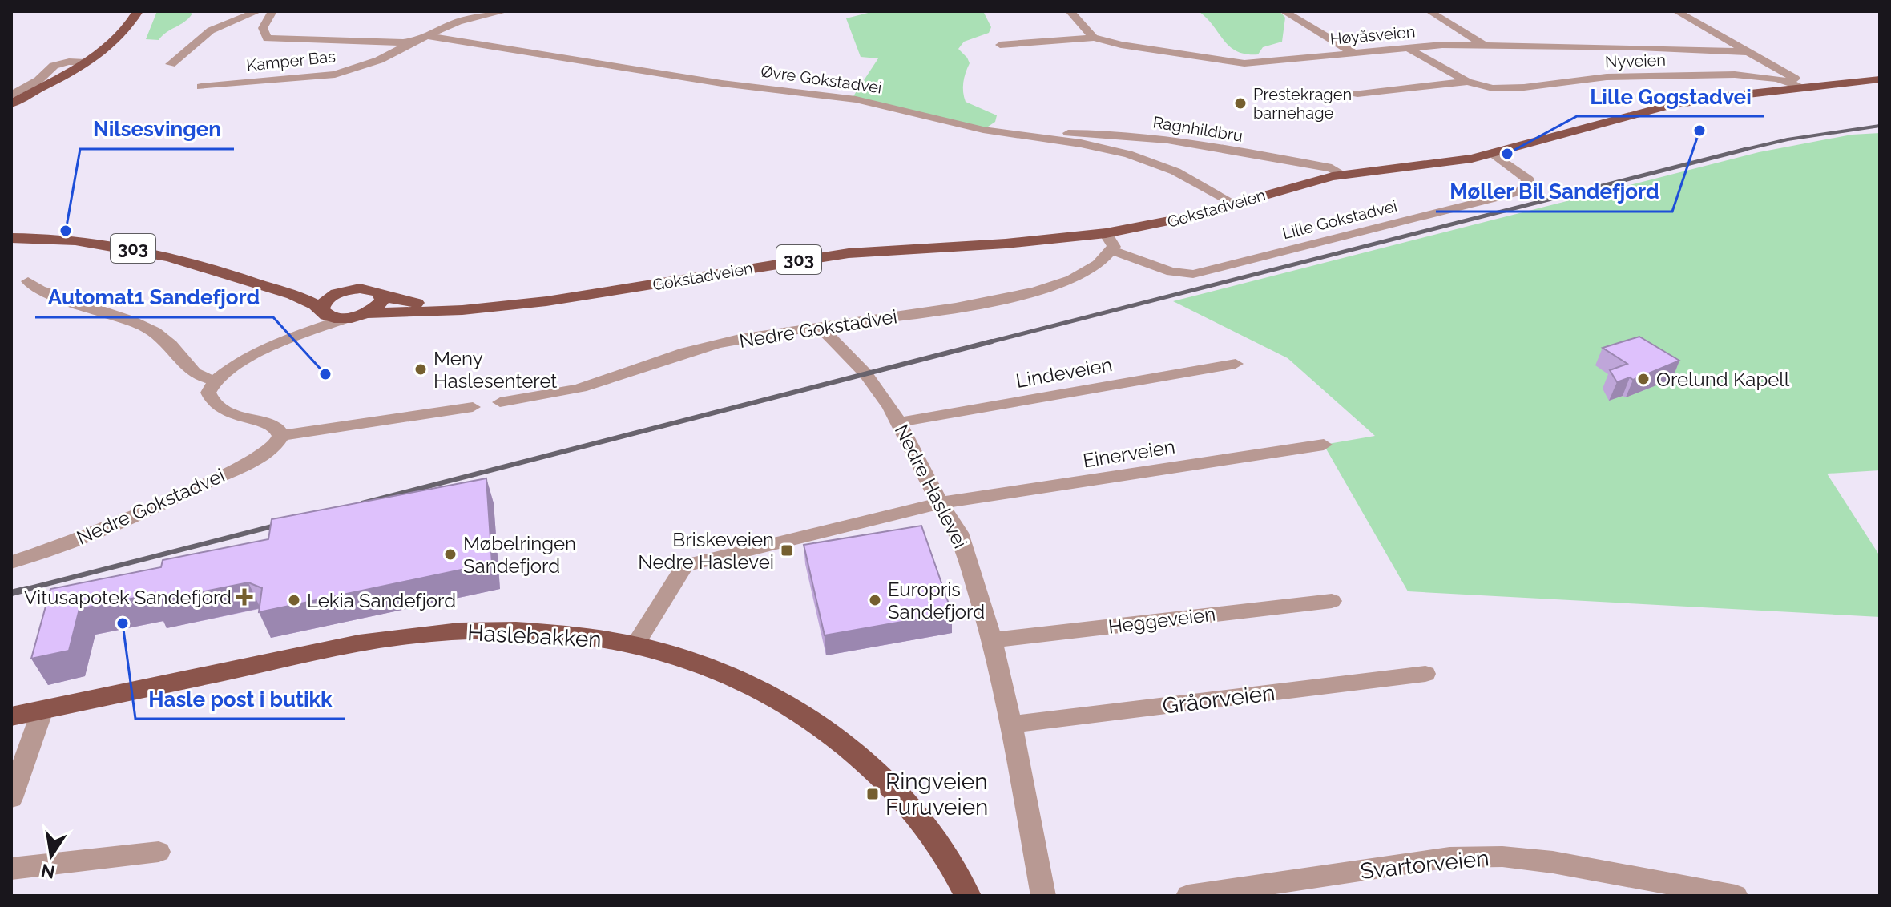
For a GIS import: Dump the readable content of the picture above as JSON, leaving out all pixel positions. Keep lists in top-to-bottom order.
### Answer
{
  "streets": {
    "main road": ["Gokstadveien", "303", "Haslebakken"],
    "street": [
      "Høyåsveien",
      "Kamper Bas",
      "Nyveien",
      "Øvre Gokstadvei",
      "Ragnhildbru",
      "Lille Gokstadvei",
      "Nedre Gokstadvei",
      "Lindeveien",
      "Einerveien",
      "Nedre Haslevei",
      "Heggeveien",
      "Gråorveien",
      "Svartorveien"
    ]
  },
  "crossings": [
    ["Høyåsveien", "Nyveien"],
    ["Kamper Bas", "Øvre Gokstadvei"],
    ["Nyveien", "Gokstadveien"],
    ["Øvre Gokstadvei", "Ragnhildbru"],
    ["Øvre Gokstadvei", "Gokstadveien"],
    ["Ragnhildbru", "Gokstadveien"],
    ["Gokstadveien", "Lille Gokstadvei"],
    ["Gokstadveien", "303"],
    ["Lille Gokstadvei", "Nedre Gokstadvei"],
    ["Nedre Gokstadvei", "Nedre Haslevei"],
    ["Lindeveien", "Nedre Haslevei"],
    ["Einerveien", "Nedre Haslevei"],
    ["Einerveien", "Haslebakken"],
    ["Nedre Haslevei", "Heggeveien"],
    ["Nedre Haslevei", "Gråorveien"]
  ],
  "places": {
    "other": [
      "Prestekragen barnehage",
      "Møller Bil Sandefjord",
      "Lille Gogstadvei",
      "Nilsesvingen",
      "Meny Haslesenteret",
      "Automat1 Sandefjord",
      "Orelund Kapell",
      "Møbelringen Sandefjord",
      "Lekia Sandefjord",
      "Europris Sandefjord",
      "Hasle post i butikk"
    ],
    "transit": ["Briskeveien Nedre Haslevei", "Ringveien Furuveien"],
    "health": ["Vitusapotek Sandefjord"]
  },
  "north": "bottom"
}
